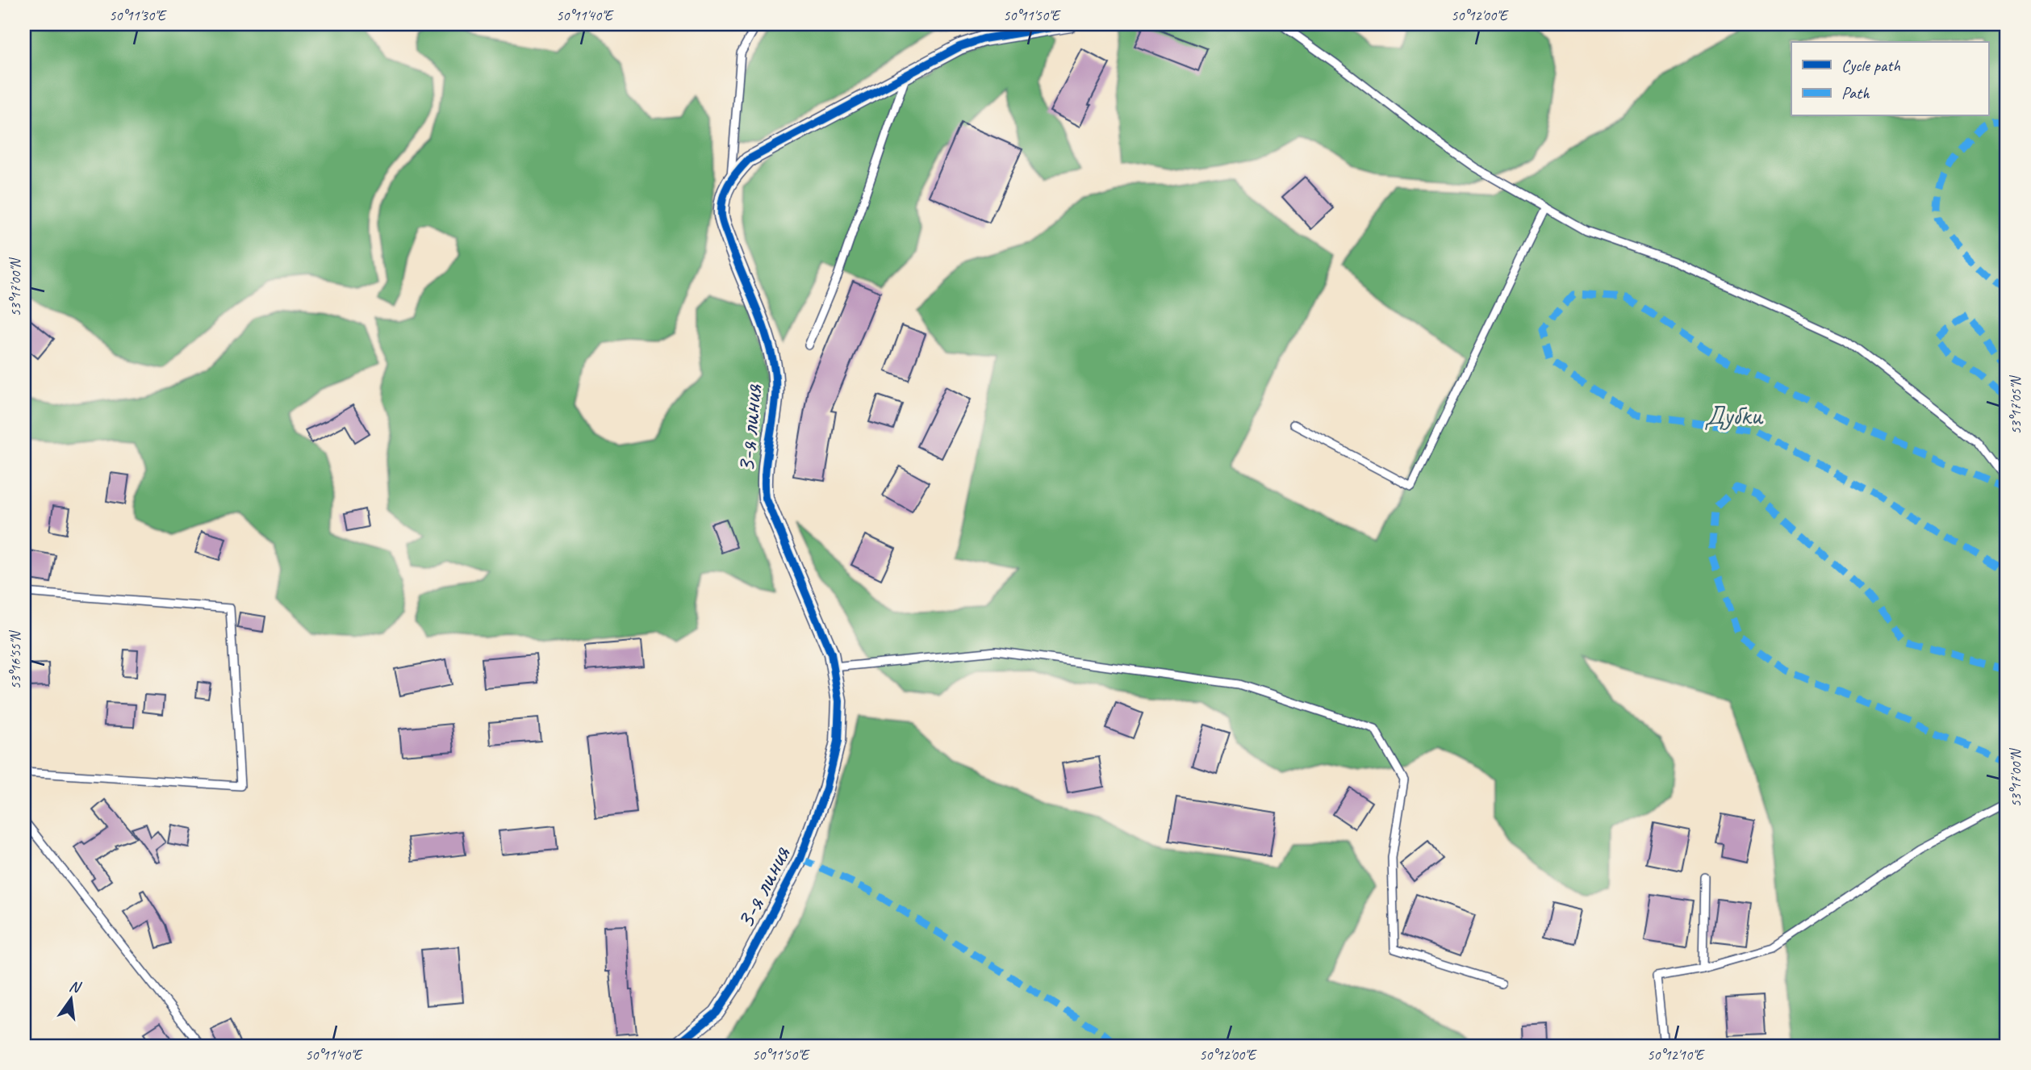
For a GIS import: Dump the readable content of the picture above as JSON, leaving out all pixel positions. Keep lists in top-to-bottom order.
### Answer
{
  "streets": {
    "street": ["3-я линия"]
  },
  "parks": ["Дубки"],
  "legend": ["Cycle path", "Path"],
  "north": "top",
  "coordinates": [
    "50°11'30\"E",
    "50°11'40\"E",
    "50°11'50\"E",
    "50°12'00\"E",
    "53°17'00\"N",
    "53°17'05\"N",
    "53°16'55\"N",
    "50°12'10\"E"
  ]
}
